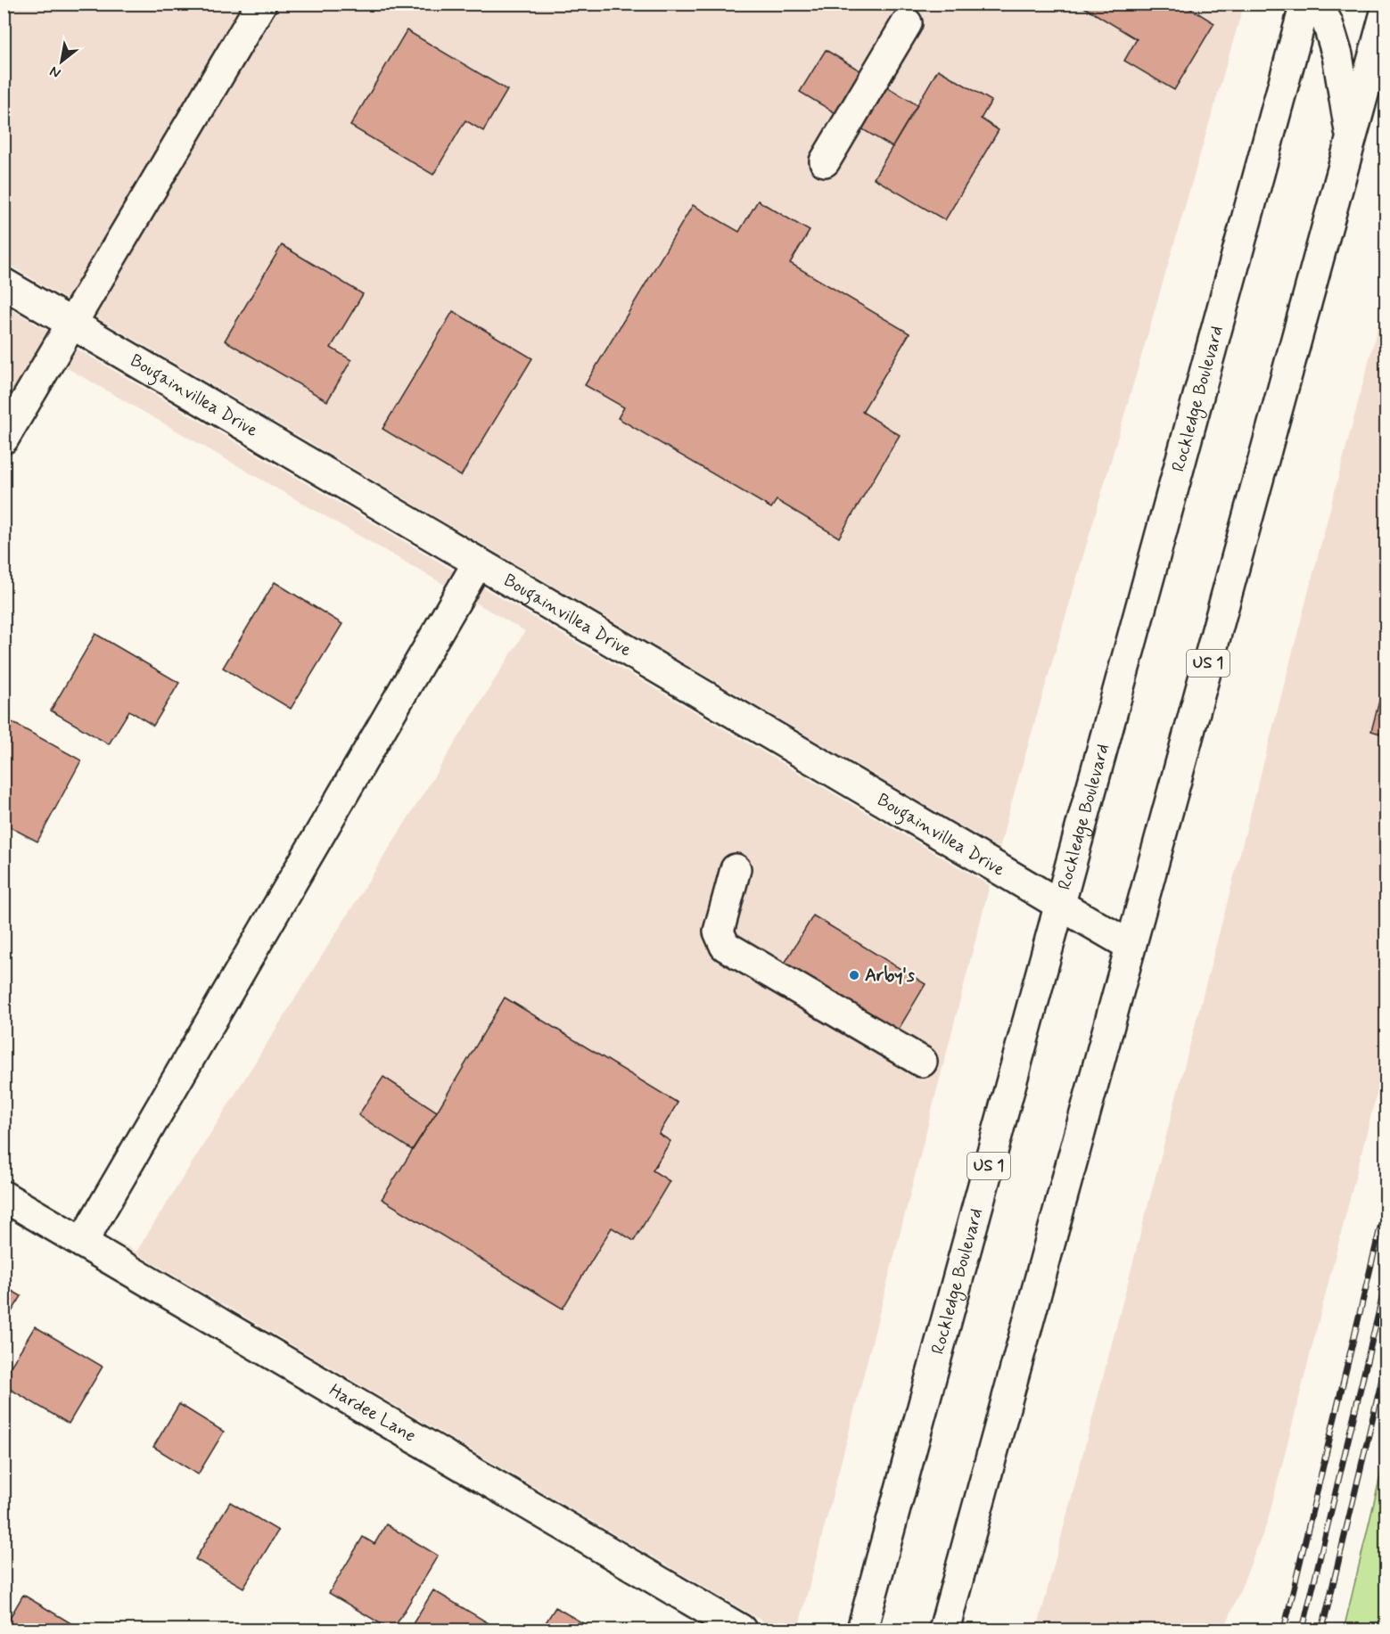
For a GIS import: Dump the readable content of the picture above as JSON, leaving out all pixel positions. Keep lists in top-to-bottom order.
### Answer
{
  "streets": {
    "main road": [
      "Bougainvillea Drive",
      "Rockledge Boulevard",
      "US 1",
      "Hardee Lane"
    ]
  },
  "crossings": [
    ["Bougainvillea Drive", "Rockledge Boulevard"],
    ["Bougainvillea Drive", "US 1"]
  ],
  "places": ["Arby's"],
  "north": "bottom left"
}
